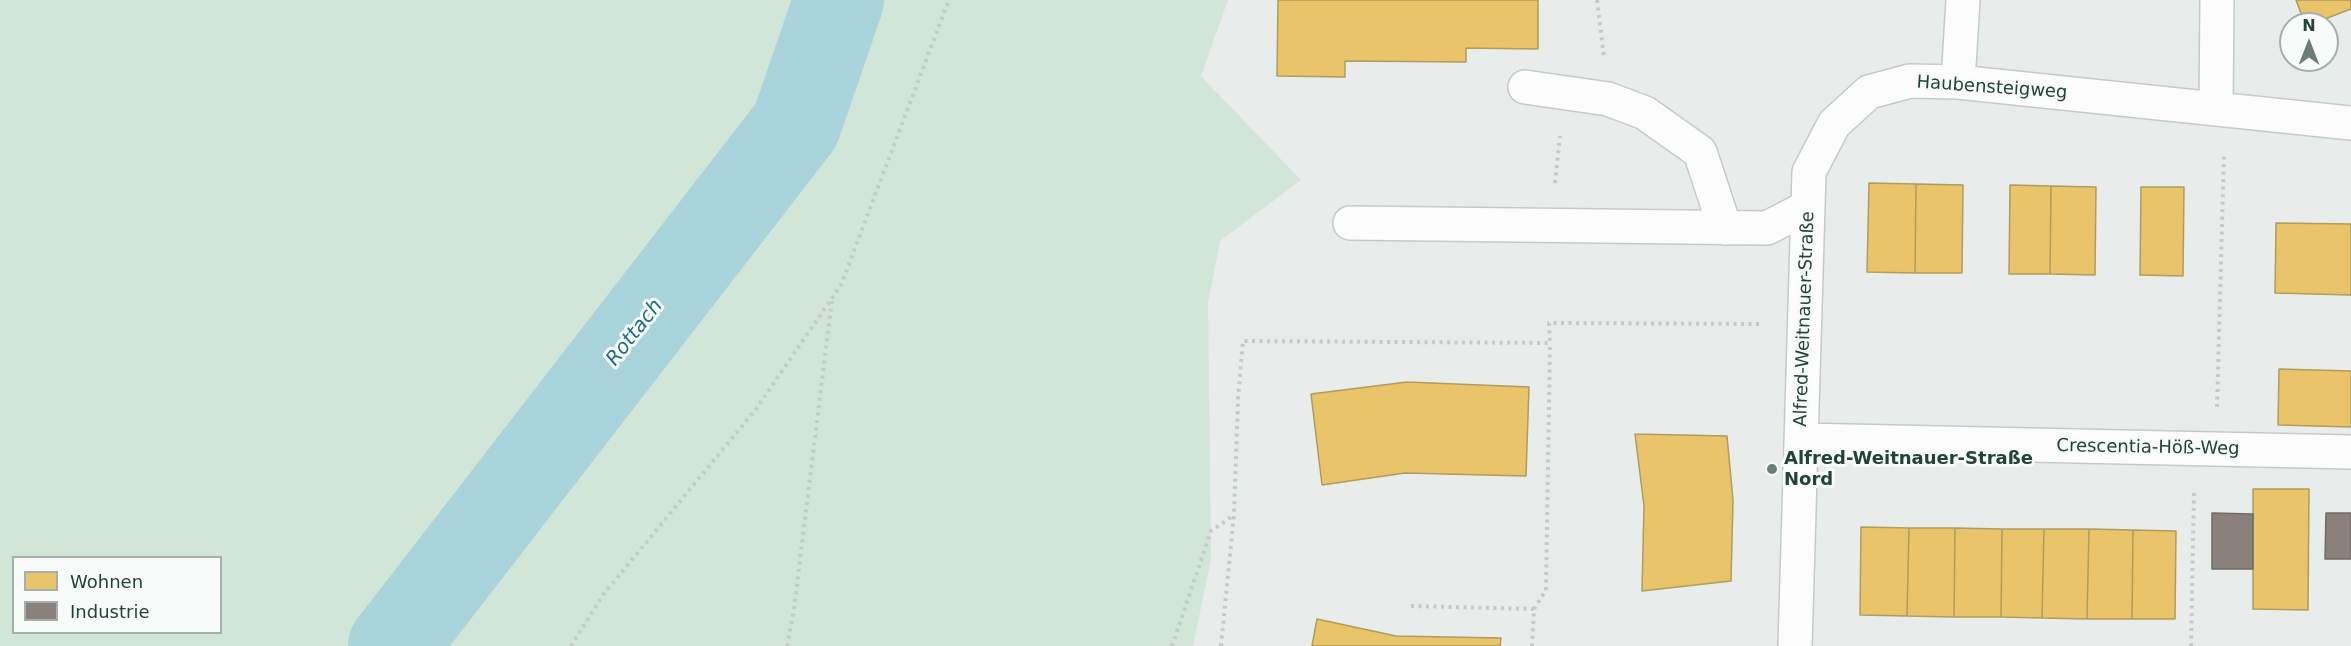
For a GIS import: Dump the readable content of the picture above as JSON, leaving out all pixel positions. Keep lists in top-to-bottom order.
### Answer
{
  "streets": {
    "street": ["Haubensteigweg", "Alfred-Weitnauer-Straße", "Crescentia-Höß-Weg"]
  },
  "crossings": [
    ["Haubensteigweg", "Alfred-Weitnauer-Straße"],
    ["Alfred-Weitnauer-Straße", "Crescentia-Höß-Weg"]
  ],
  "water": ["Rottach"],
  "places": ["Alfred-Weitnauer-Straße Nord"],
  "legend": ["Wohnen", "Industrie"],
  "north": "top"
}
